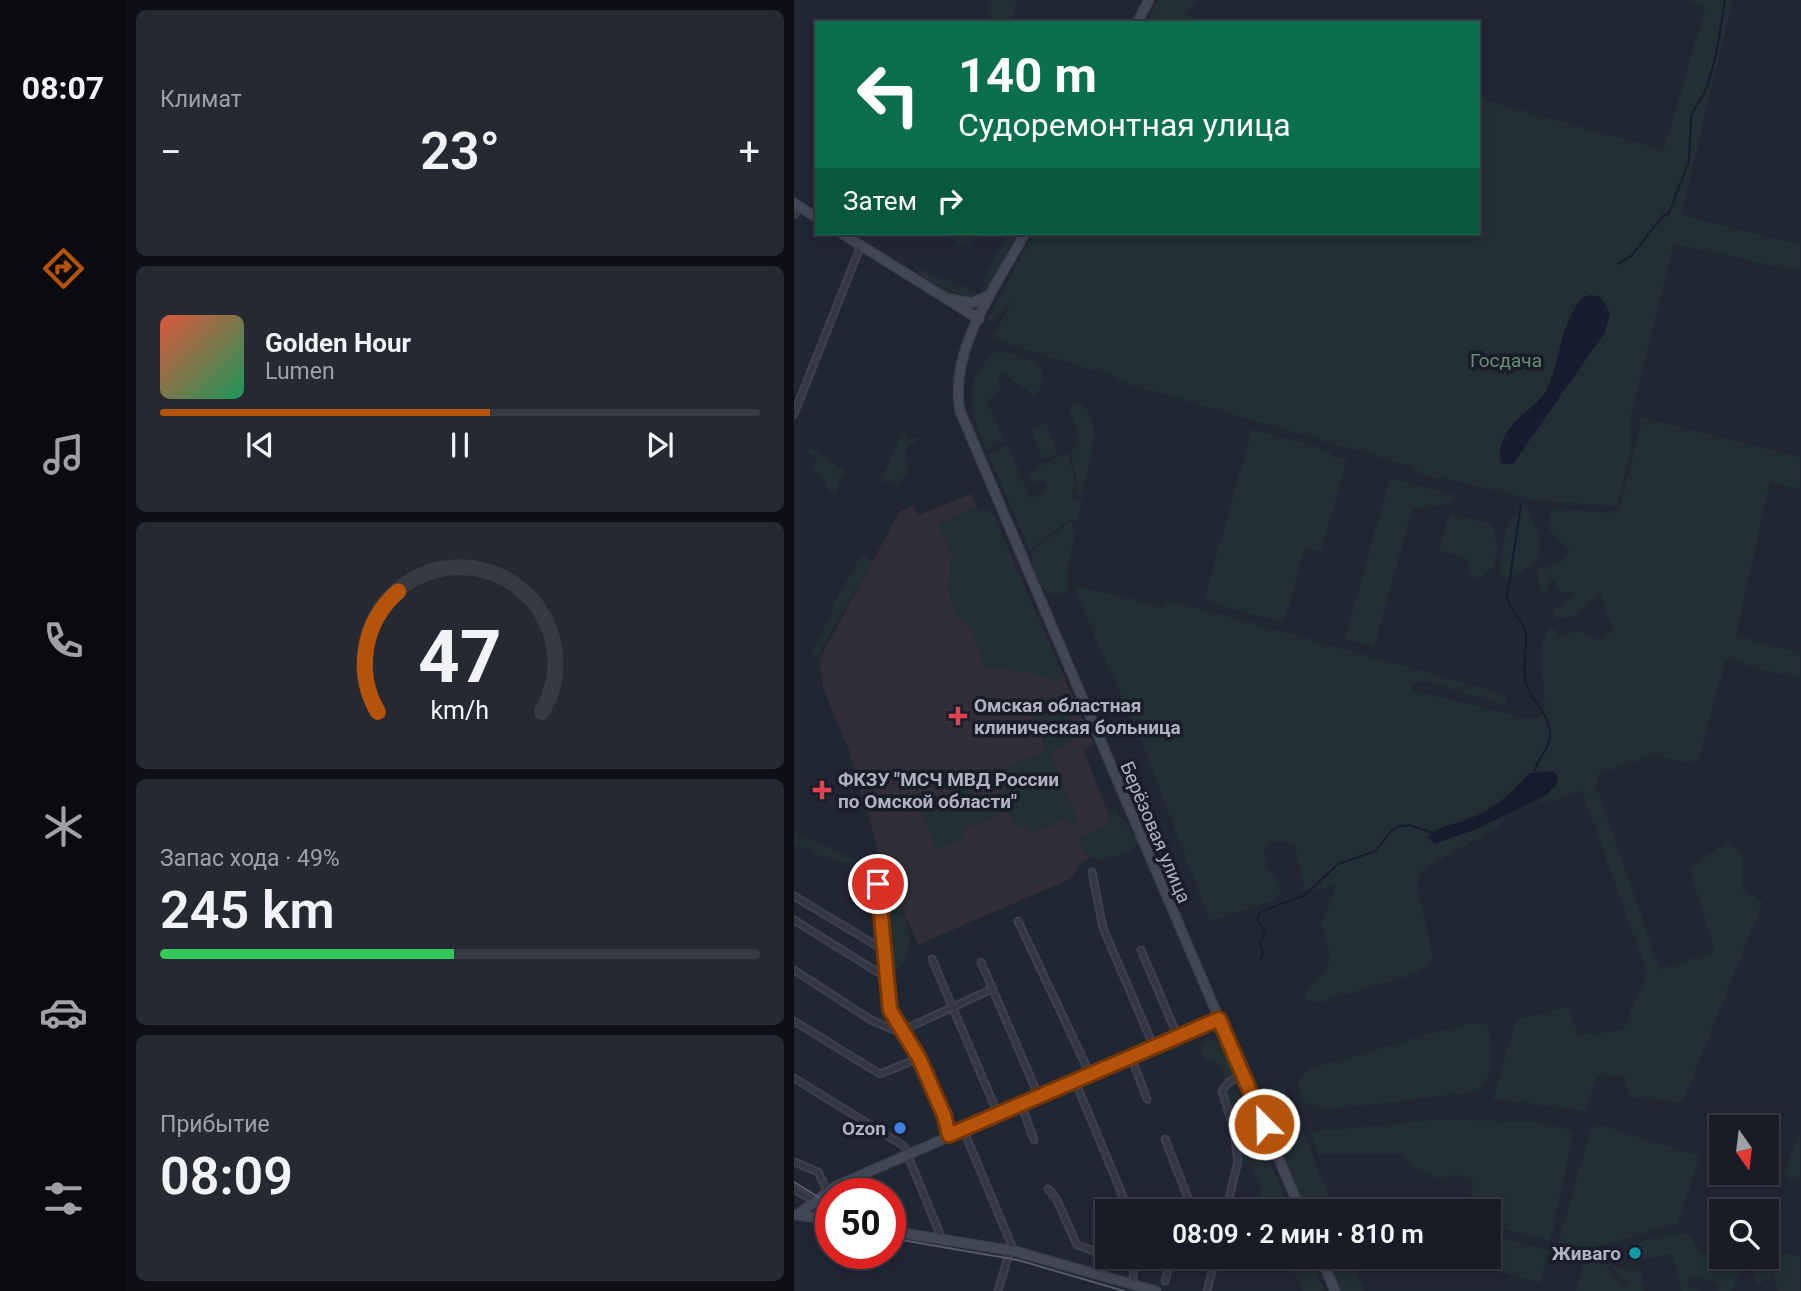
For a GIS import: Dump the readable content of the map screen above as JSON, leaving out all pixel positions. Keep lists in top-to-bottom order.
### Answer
{
  "streets": {
    "main road": ["Берёзовая улица"]
  },
  "parks": ["Госдача"],
  "places": {
    "health": ["Омская областная клиническая больница", "ФКЗУ \"МСЧ МВД России по Омской области\""],
    "other": ["Ozon", "Живаго"]
  },
  "north": "bottom",
  "page": {
    "tabs": "08:07",
    "tile": [
      "Климат",
      ["Запас хода · 49%", "245 km"],
      ["Прибытие", "08:09"]
    ],
    "turn": ["140 m", "Судоремонтная улица"],
    "heat": ["−", "23°", "+"],
    "then": "Затем",
    "song": ["Golden Hour", "Lumen"],
    "limit": "50",
    "trip": "08:09 · 2 мин · 810 m",
    "gauge": ["47", "km/h"]
  }
}
